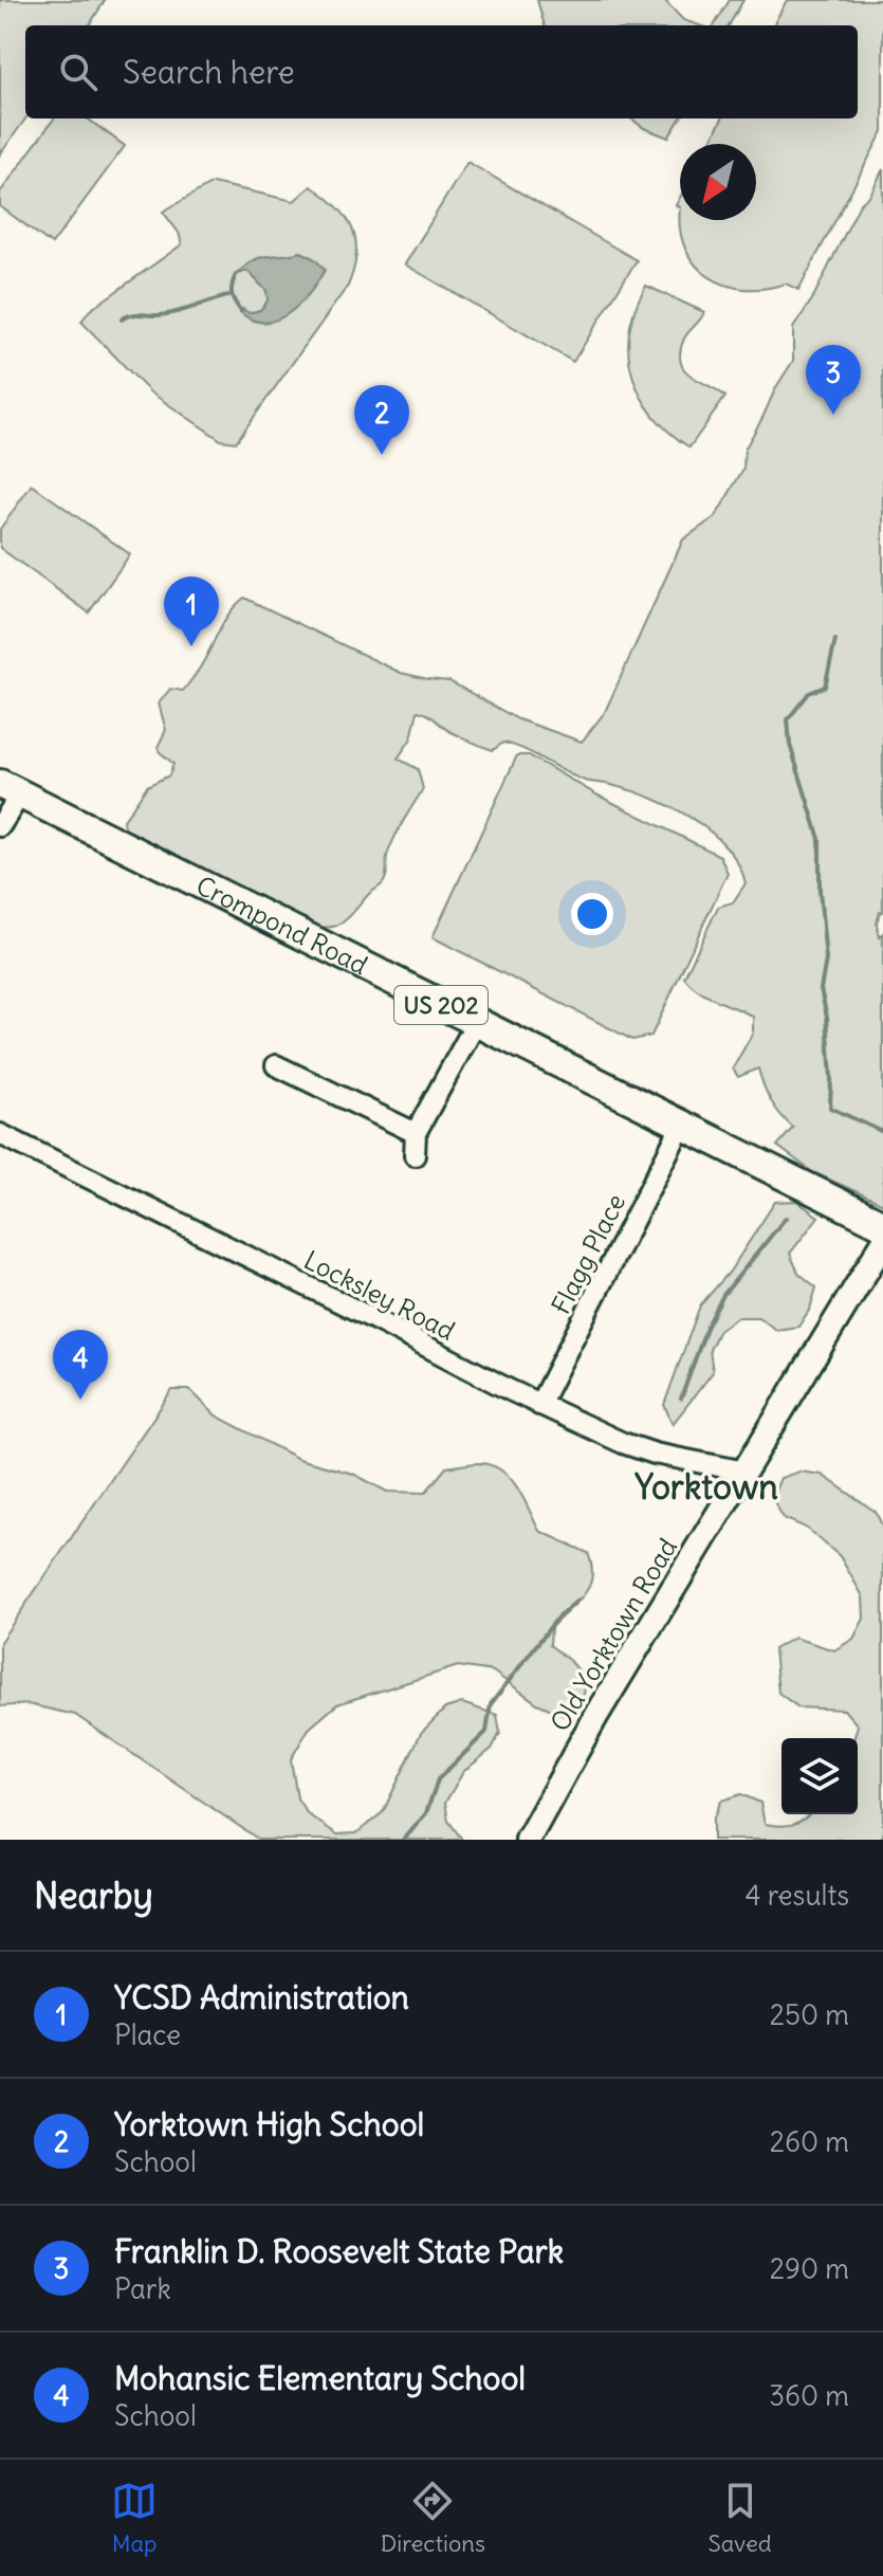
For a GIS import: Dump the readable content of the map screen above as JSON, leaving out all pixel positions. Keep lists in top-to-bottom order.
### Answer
{
  "streets": {
    "highway": ["Crompond Road", "US 202"],
    "main road": ["Old Yorktown Road"],
    "street": ["Flagg Place", "Locksley Road"]
  },
  "crossings": [
    ["Crompond Road", "Flagg Place"],
    ["Flagg Place", "Locksley Road"],
    ["Locksley Road", "Old Yorktown Road"]
  ],
  "districts": ["Yorktown"],
  "north": "bottom left",
  "page": {
    "search": "Search here",
    "pins": [
      "3",
      "2",
      "1",
      "4"
    ],
    "heading": ["Nearby", "4 results"],
    "list": [
      {
        "mark": "1",
        "name": "YCSD Administration",
        "note": "Place",
        "value": "250 m"
      },
      {
        "mark": "2",
        "name": "Yorktown High School",
        "note": "School",
        "value": "260 m"
      },
      {
        "mark": "3",
        "name": "Franklin D. Roosevelt State Park",
        "note": "Park",
        "value": "290 m"
      },
      {
        "mark": "4",
        "name": "Mohansic Elementary School",
        "note": "School",
        "value": "360 m"
      }
    ],
    "nav": ["Map", "Directions", "Saved"]
  }
}
